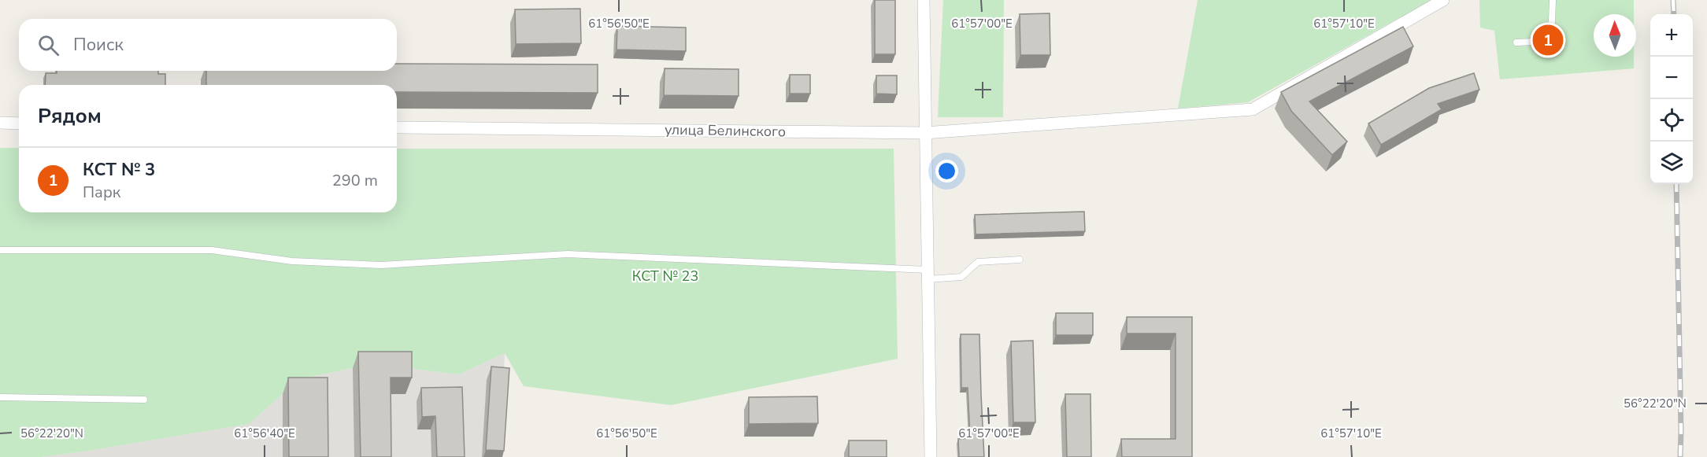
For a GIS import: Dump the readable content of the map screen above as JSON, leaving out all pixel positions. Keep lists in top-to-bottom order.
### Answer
{
  "streets": {
    "street": ["улица Белинского"]
  },
  "parks": ["КСТ № 23"],
  "north": "top",
  "page": {
    "map_buttons": ["+", "−"],
    "search": "Поиск",
    "pins": "1",
    "heading": "Рядом",
    "list": [
      {
        "mark": "1",
        "name": "КСТ № 3",
        "note": "Парк",
        "value": "290 m"
      }
    ]
  },
  "coordinates": [
    "61°56'50\"E",
    "61°57'00\"E",
    "61°57'10\"E",
    "56°22'20\"N",
    "61°56'40\"E"
  ]
}
